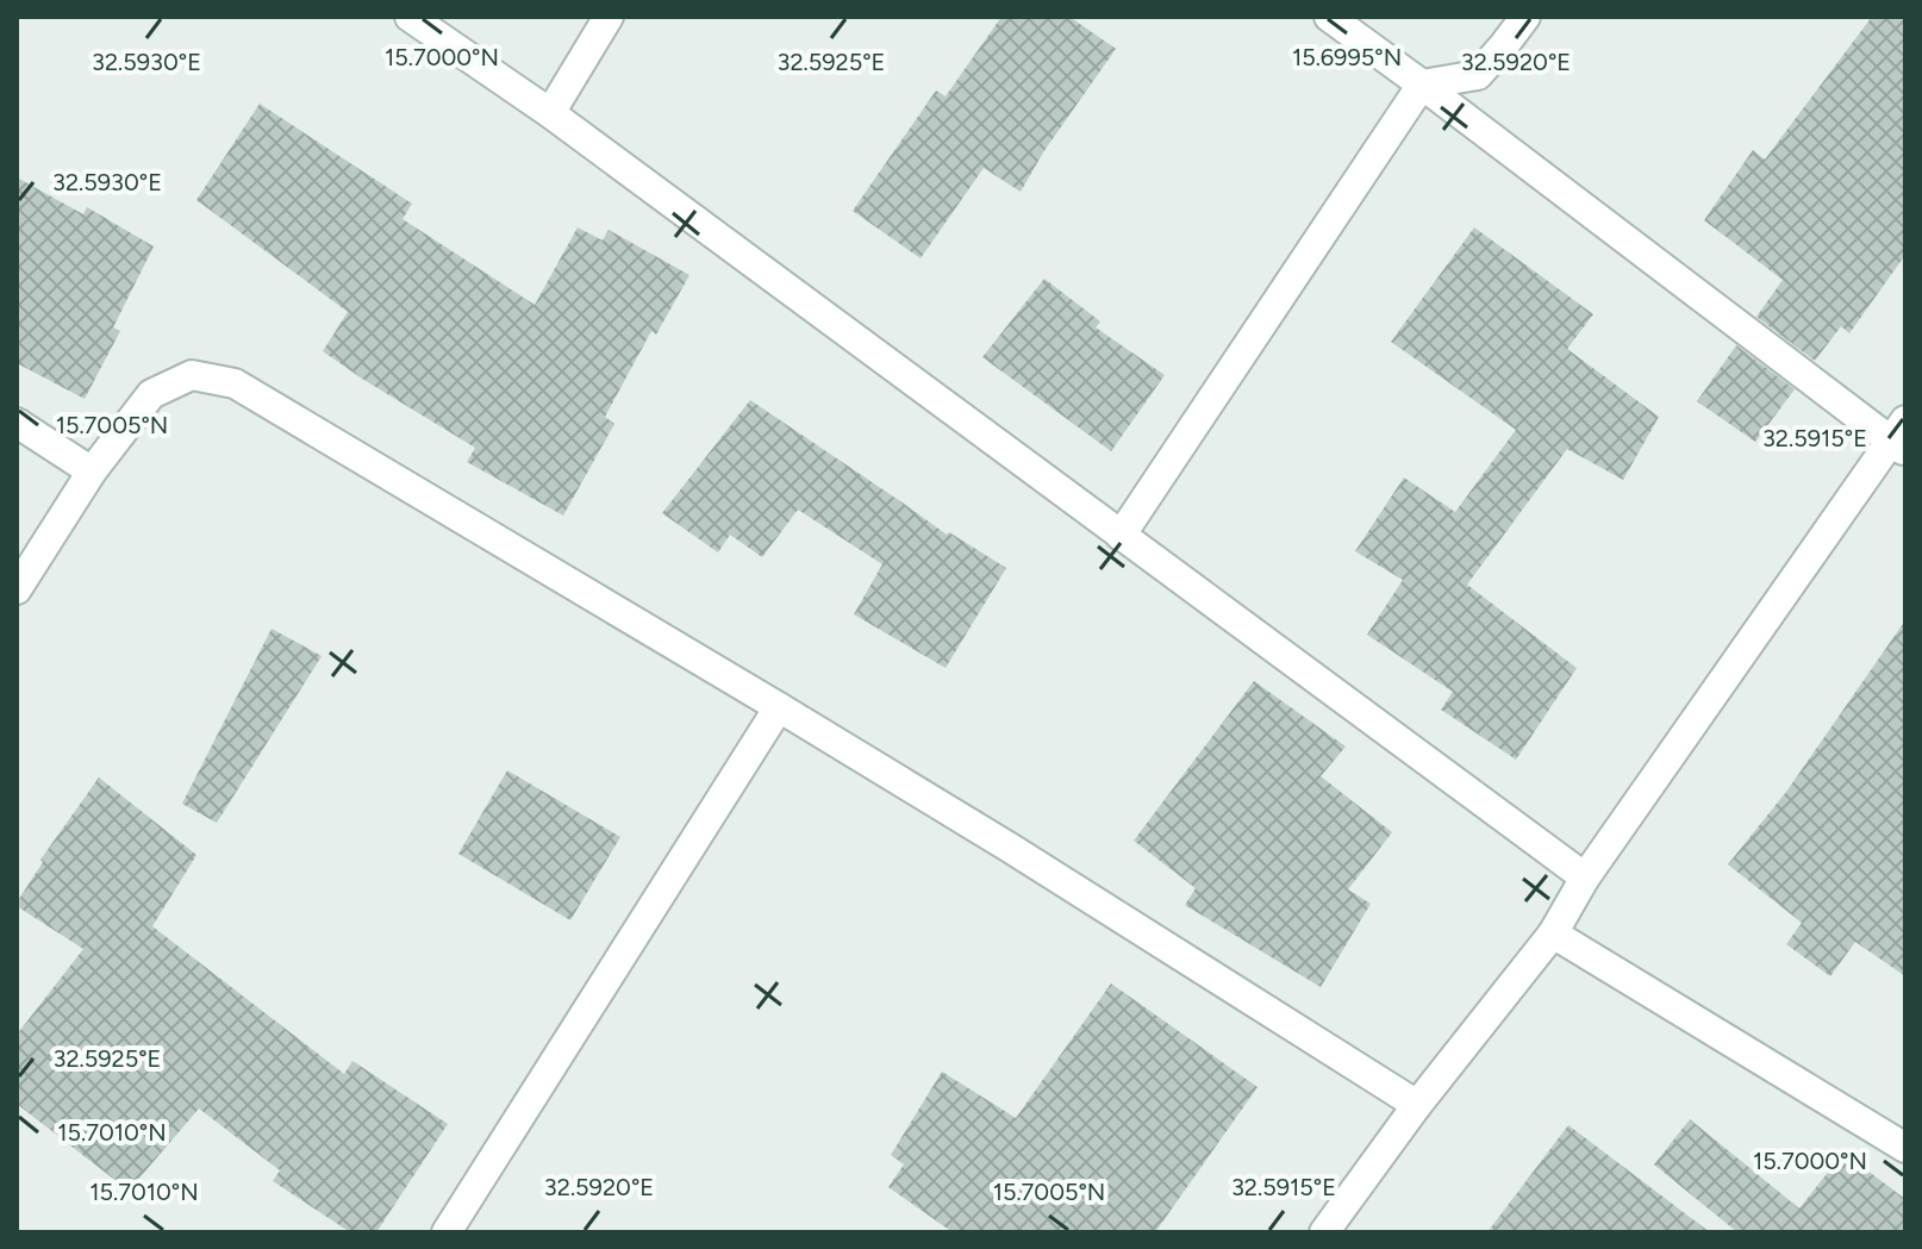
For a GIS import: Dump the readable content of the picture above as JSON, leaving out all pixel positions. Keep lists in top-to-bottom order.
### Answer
{
  "coordinates": [
    "15.7000°N",
    "15.6995°N",
    "32.5930°E",
    "32.5925°E",
    "32.5920°E",
    "15.7005°N",
    "32.5915°E",
    "15.7010°N"
  ]
}
